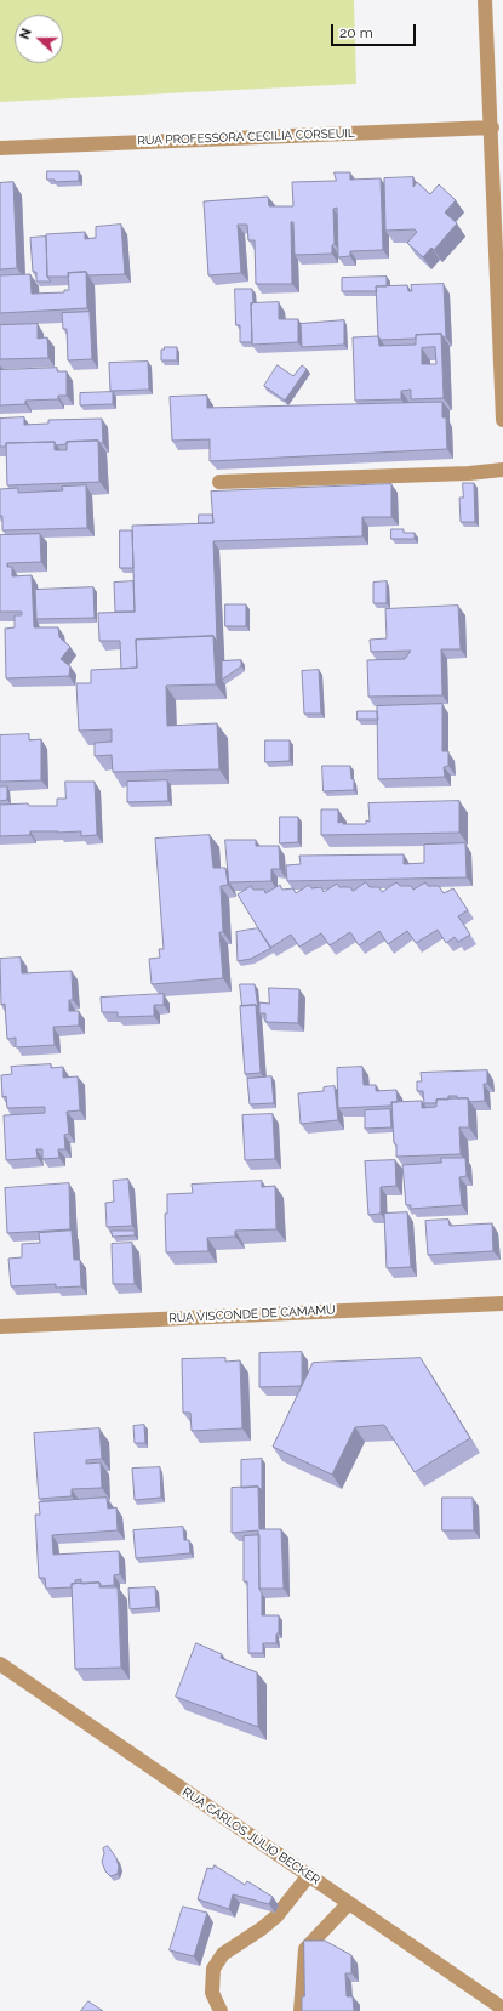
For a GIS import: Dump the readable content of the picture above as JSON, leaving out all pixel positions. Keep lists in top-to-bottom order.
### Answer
{
  "streets": {
    "street": ["RUA PROFESSORA CECILIA CORSEUIL", "RUA VISCONDE DE CAMAMU", "RUA CARLOS JÚLIO BECKER"]
  },
  "scale_bar": "20 m",
  "north": "left"
}
